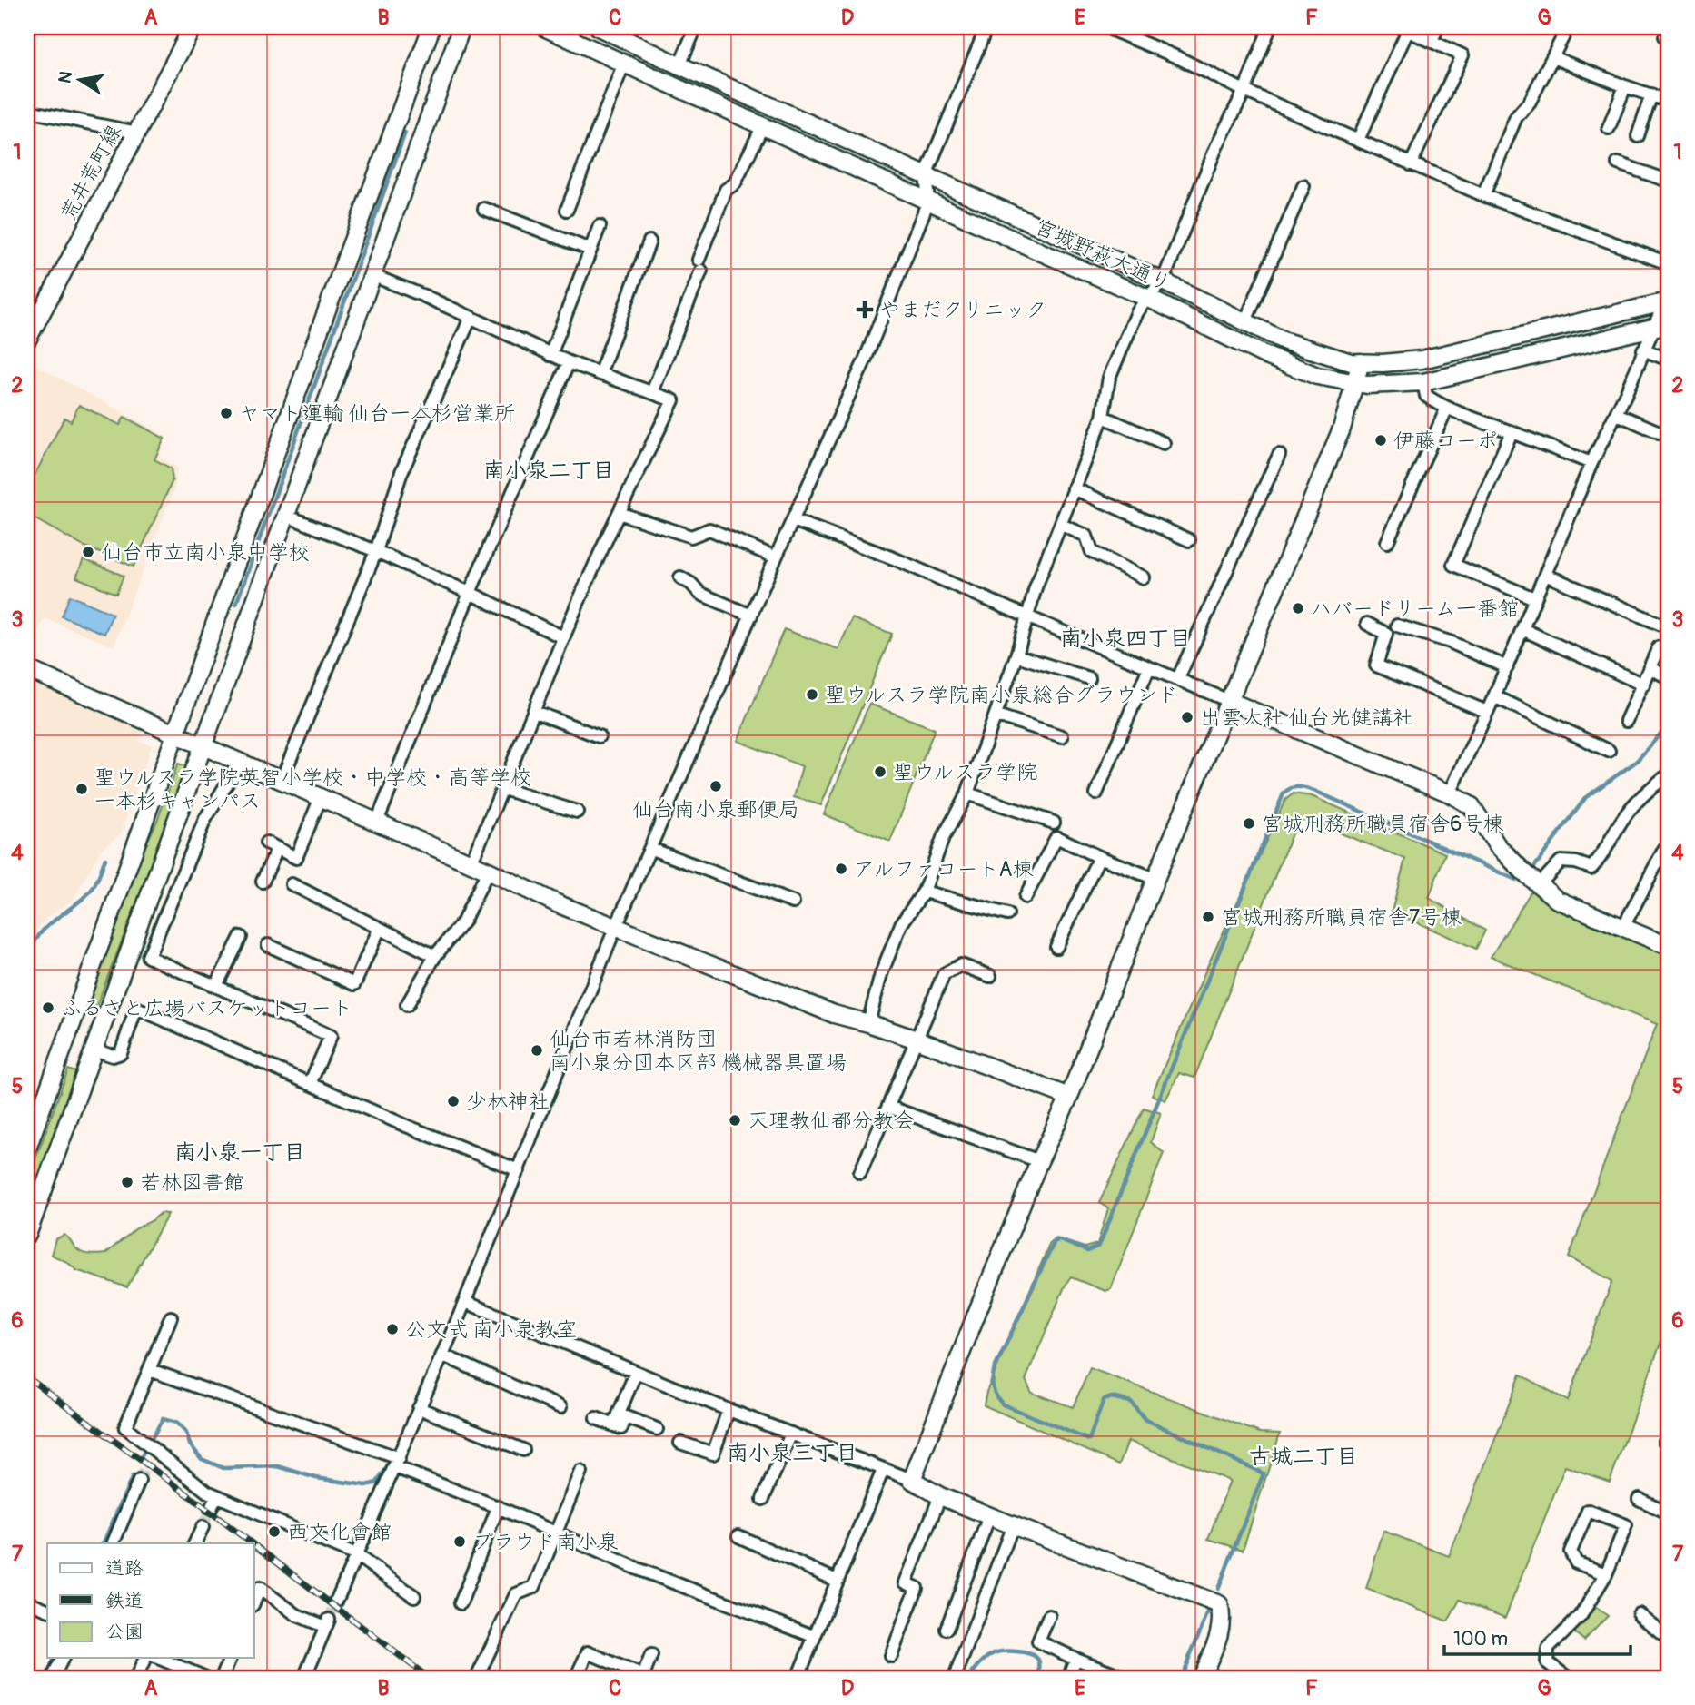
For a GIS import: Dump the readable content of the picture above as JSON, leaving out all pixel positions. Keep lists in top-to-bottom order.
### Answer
{
  "streets": {
    "street": ["荒井荒町線", "宮城野萩大通り"]
  },
  "districts": [
    "南小泉二丁目",
    "南小泉四丁目",
    "南小泉一丁目",
    "南小泉三丁目",
    "古城二丁目"
  ],
  "places": {
    "health": ["やまだクリニック"],
    "other": [
      "ヤマト運輸 仙台一本杉営業所",
      "伊藤コーポ",
      "仙台市立南小泉中学校",
      "ハバードリーム一番館",
      "聖ウルスラ学院南小泉総合グラウンド",
      "出雲大社 仙台光健講社",
      "聖ウルスラ学院",
      "仙台南小泉郵便局",
      "聖ウルスラ学院英智小学校・中学校・高等学校 一本杉キャンパス",
      "宮城刑務所職員宿舎6号棟",
      "アルファコートA棟",
      "宮城刑務所職員宿舎7号棟",
      "ふるさと広場バスケットコート",
      "仙台市若林消防団 南小泉分団本区部 機械器具置場",
      "少林神社",
      "天理教仙都分教会",
      "若林図書館",
      "公文式 南小泉教室",
      "西文化會館",
      "プラウド南小泉"
    ]
  },
  "legend": ["道路", "鉄道", "公園"],
  "scale_bar": "100 m",
  "north": "left",
  "grid": {
    "columns": [
      "A",
      "B",
      "C",
      "D",
      "E",
      "F",
      "G"
    ],
    "rows": [
      "1",
      "2",
      "3",
      "4",
      "5",
      "6",
      "7"
    ]
  }
}
